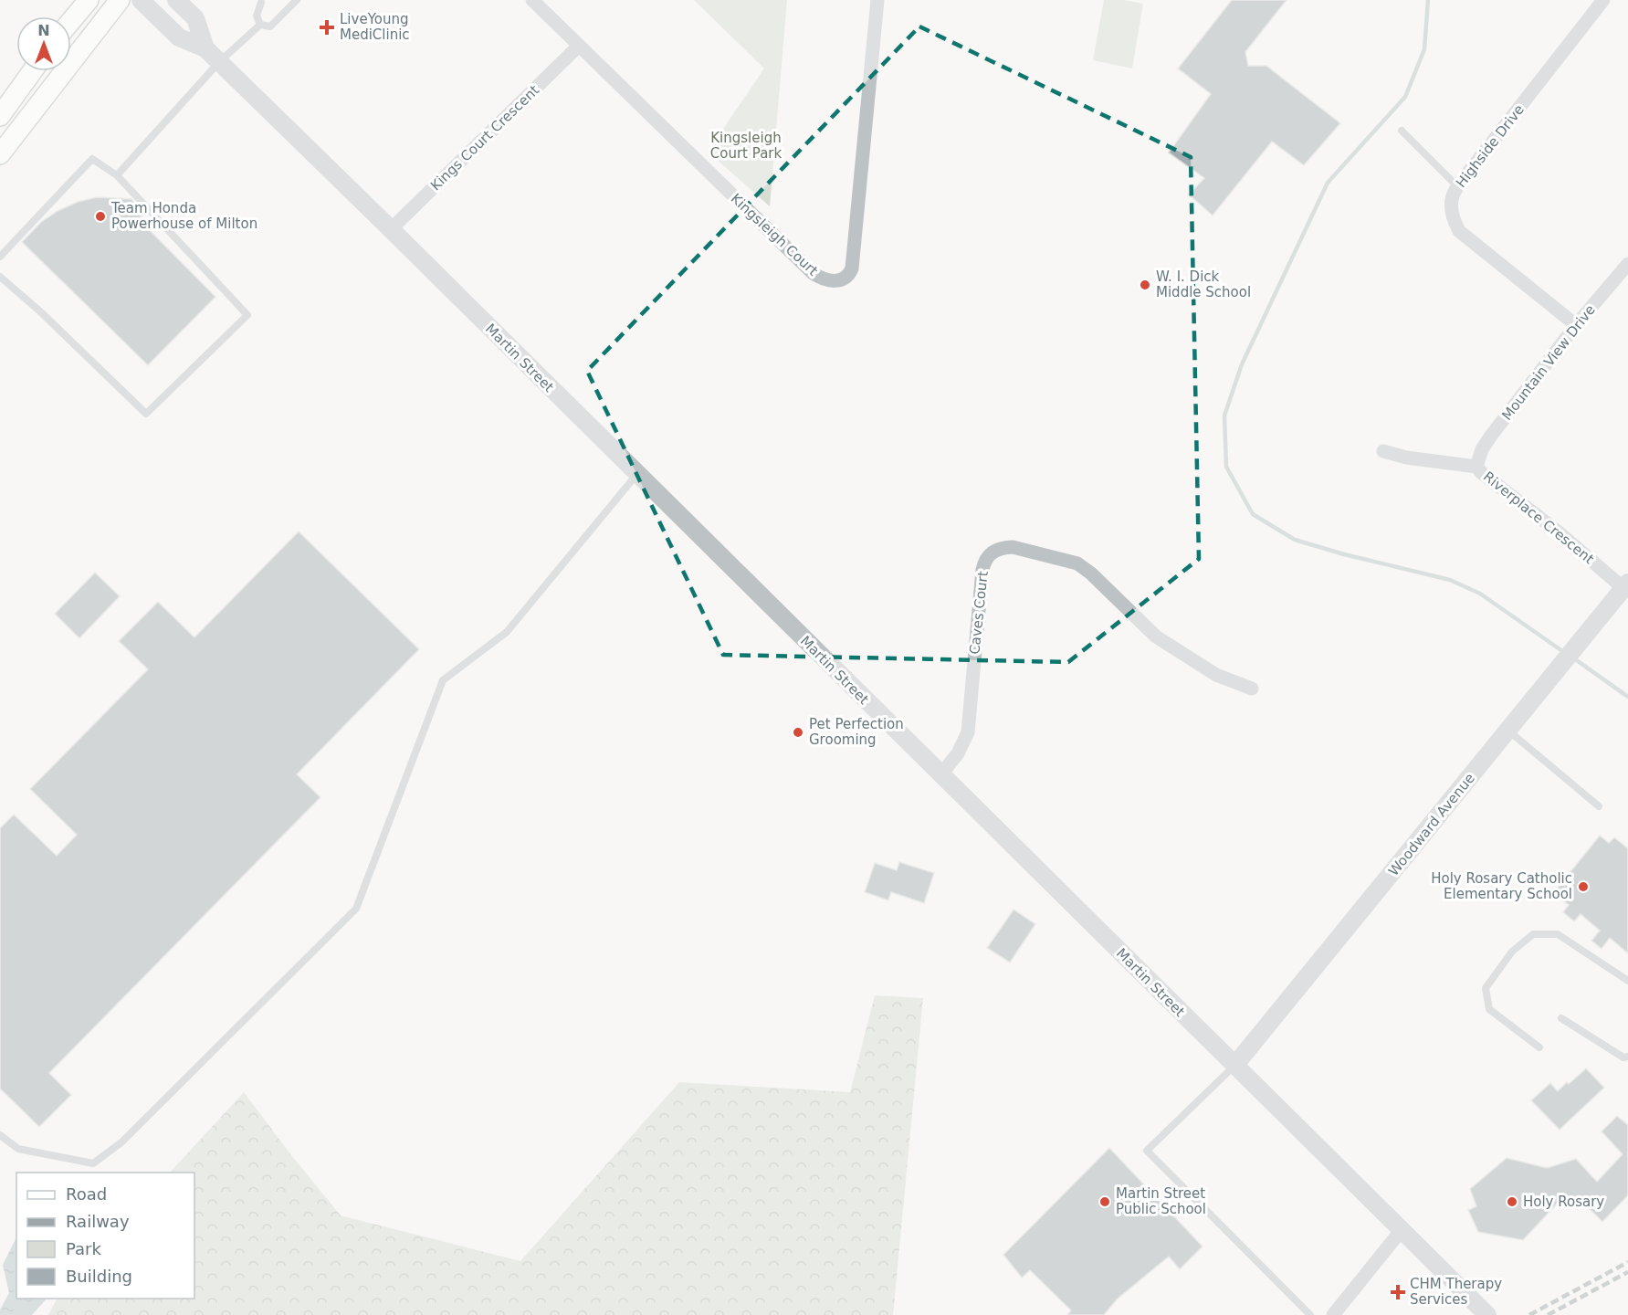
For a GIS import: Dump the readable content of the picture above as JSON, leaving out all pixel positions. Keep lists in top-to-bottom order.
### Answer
{
  "streets": {
    "street": [
      "Kings Court Crescent",
      "Highside Drive",
      "Kingsleigh Court",
      "Martin Street",
      "Mountain View Drive",
      "Riverplace Crescent",
      "Caves Court",
      "Woodward Avenue"
    ]
  },
  "crossings": [
    ["Kings Court Crescent", "Kingsleigh Court"],
    ["Kings Court Crescent", "Martin Street"],
    ["Highside Drive", "Mountain View Drive"],
    ["Martin Street", "Caves Court"],
    ["Martin Street", "Woodward Avenue"],
    ["Mountain View Drive", "Riverplace Crescent"],
    ["Riverplace Crescent", "Woodward Avenue"]
  ],
  "parks": ["Kingsleigh Court Park"],
  "places": {
    "health": ["LiveYoung MediClinic", "CHM Therapy Services"],
    "other": [
      "Team Honda Powerhouse of Milton",
      "W. I. Dick Middle School",
      "Pet Perfection Grooming",
      "Holy Rosary Catholic Elementary School",
      "Martin Street Public School",
      "Holy Rosary"
    ]
  },
  "legend": [
    "Road",
    "Railway",
    "Park",
    "Building"
  ],
  "north": "top"
}
